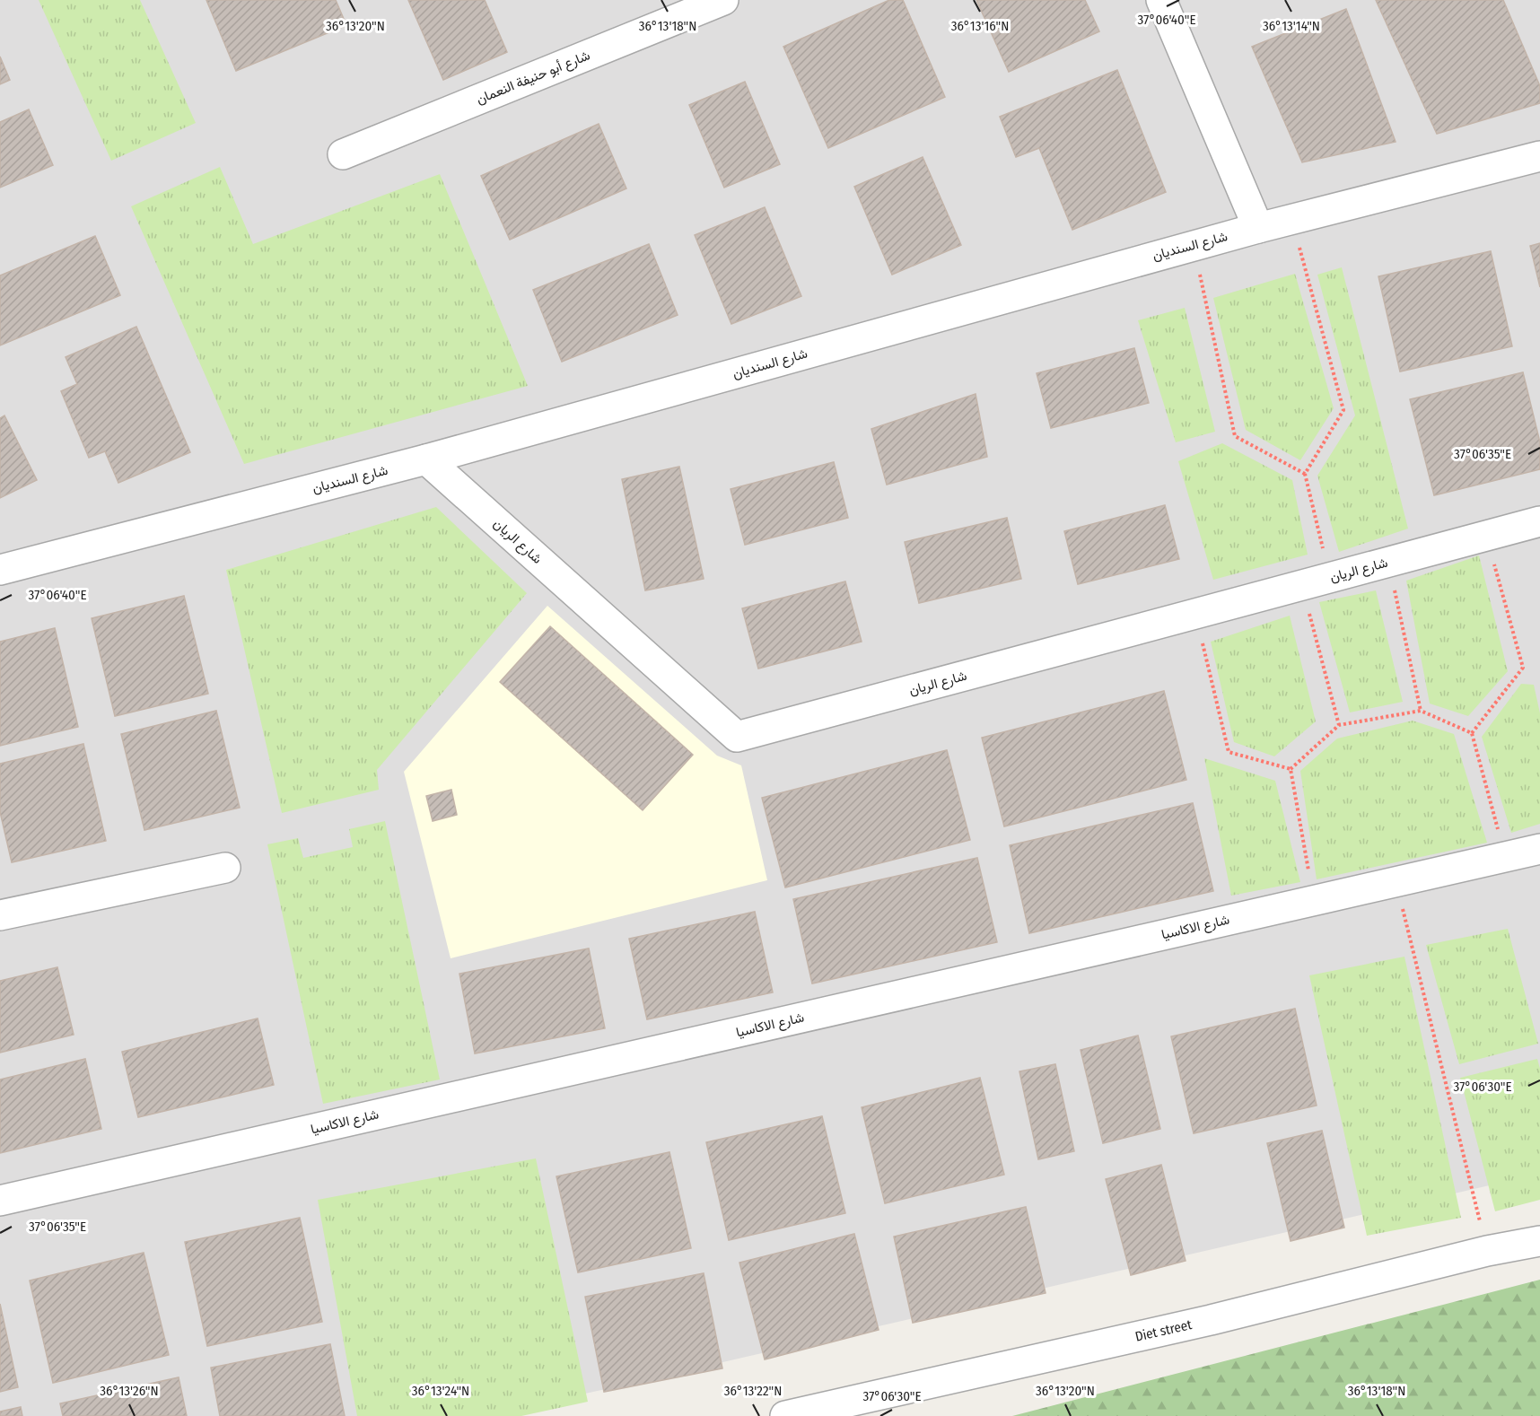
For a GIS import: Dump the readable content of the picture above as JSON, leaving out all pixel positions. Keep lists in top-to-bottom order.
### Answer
{
  "streets": {
    "street": [
      "شارع أبو حنيفة النعمان",
      "شارع السنديان",
      "شارع الريان",
      "شارع الاكاسيا",
      "Diet street"
    ]
  },
  "crossings": [
    ["شارع السنديان", "شارع الريان"]
  ],
  "coordinates": [
    "37°06'40\"E",
    "36°13'20\"N",
    "36°13'18\"N",
    "36°13'16\"N",
    "36°13'14\"N",
    "37°06'35\"E",
    "37°06'30\"E",
    "36°13'26\"N",
    "36°13'24\"N",
    "36°13'22\"N"
  ]
}
